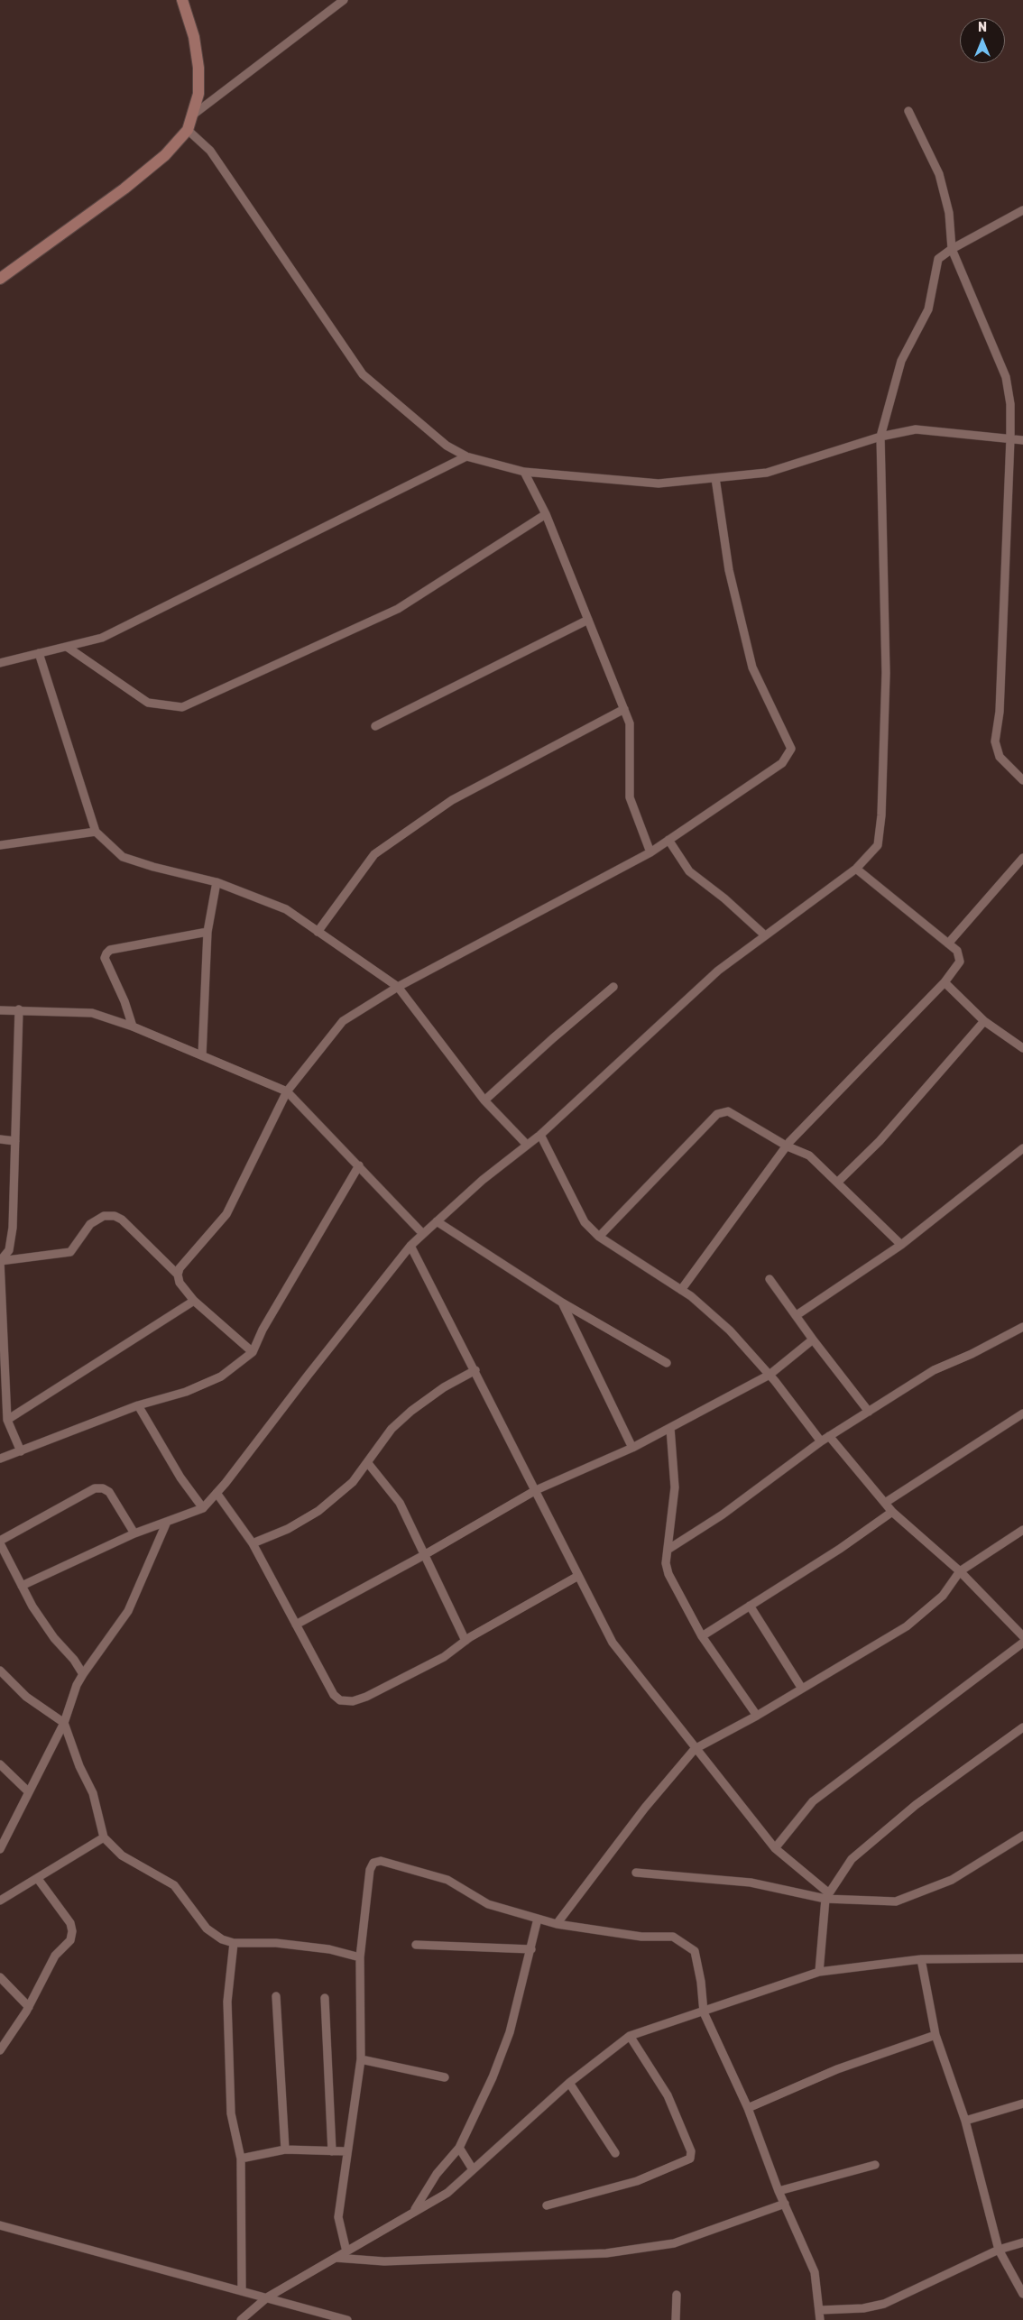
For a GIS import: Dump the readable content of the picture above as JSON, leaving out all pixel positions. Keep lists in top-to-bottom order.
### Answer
{
  "north": "top"
}
